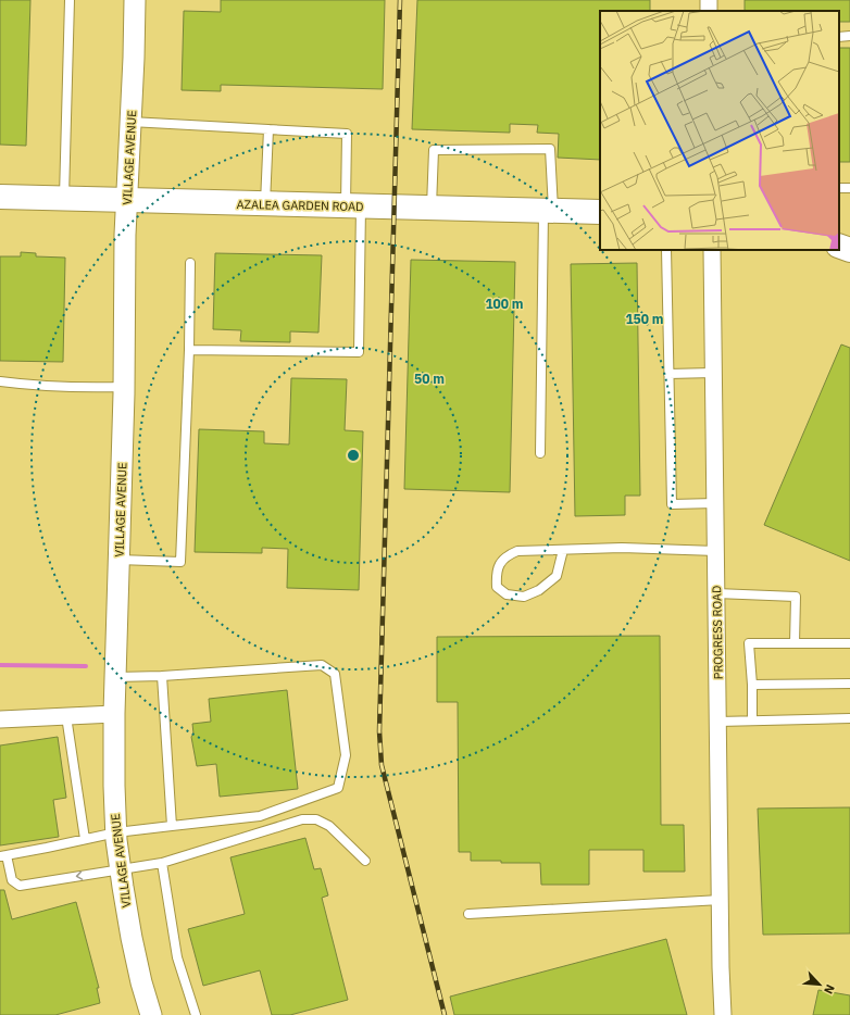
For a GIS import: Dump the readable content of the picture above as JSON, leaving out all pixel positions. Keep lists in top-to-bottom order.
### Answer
{
  "streets": {
    "main road": ["AZALEA GARDEN ROAD"],
    "street": ["VILLAGE AVENUE", "PROGRESS ROAD"]
  },
  "crossings": [
    ["VILLAGE AVENUE", "AZALEA GARDEN ROAD"]
  ],
  "north": "bottom right",
  "rings": ["100 m", "150 m", "50 m"]
}
